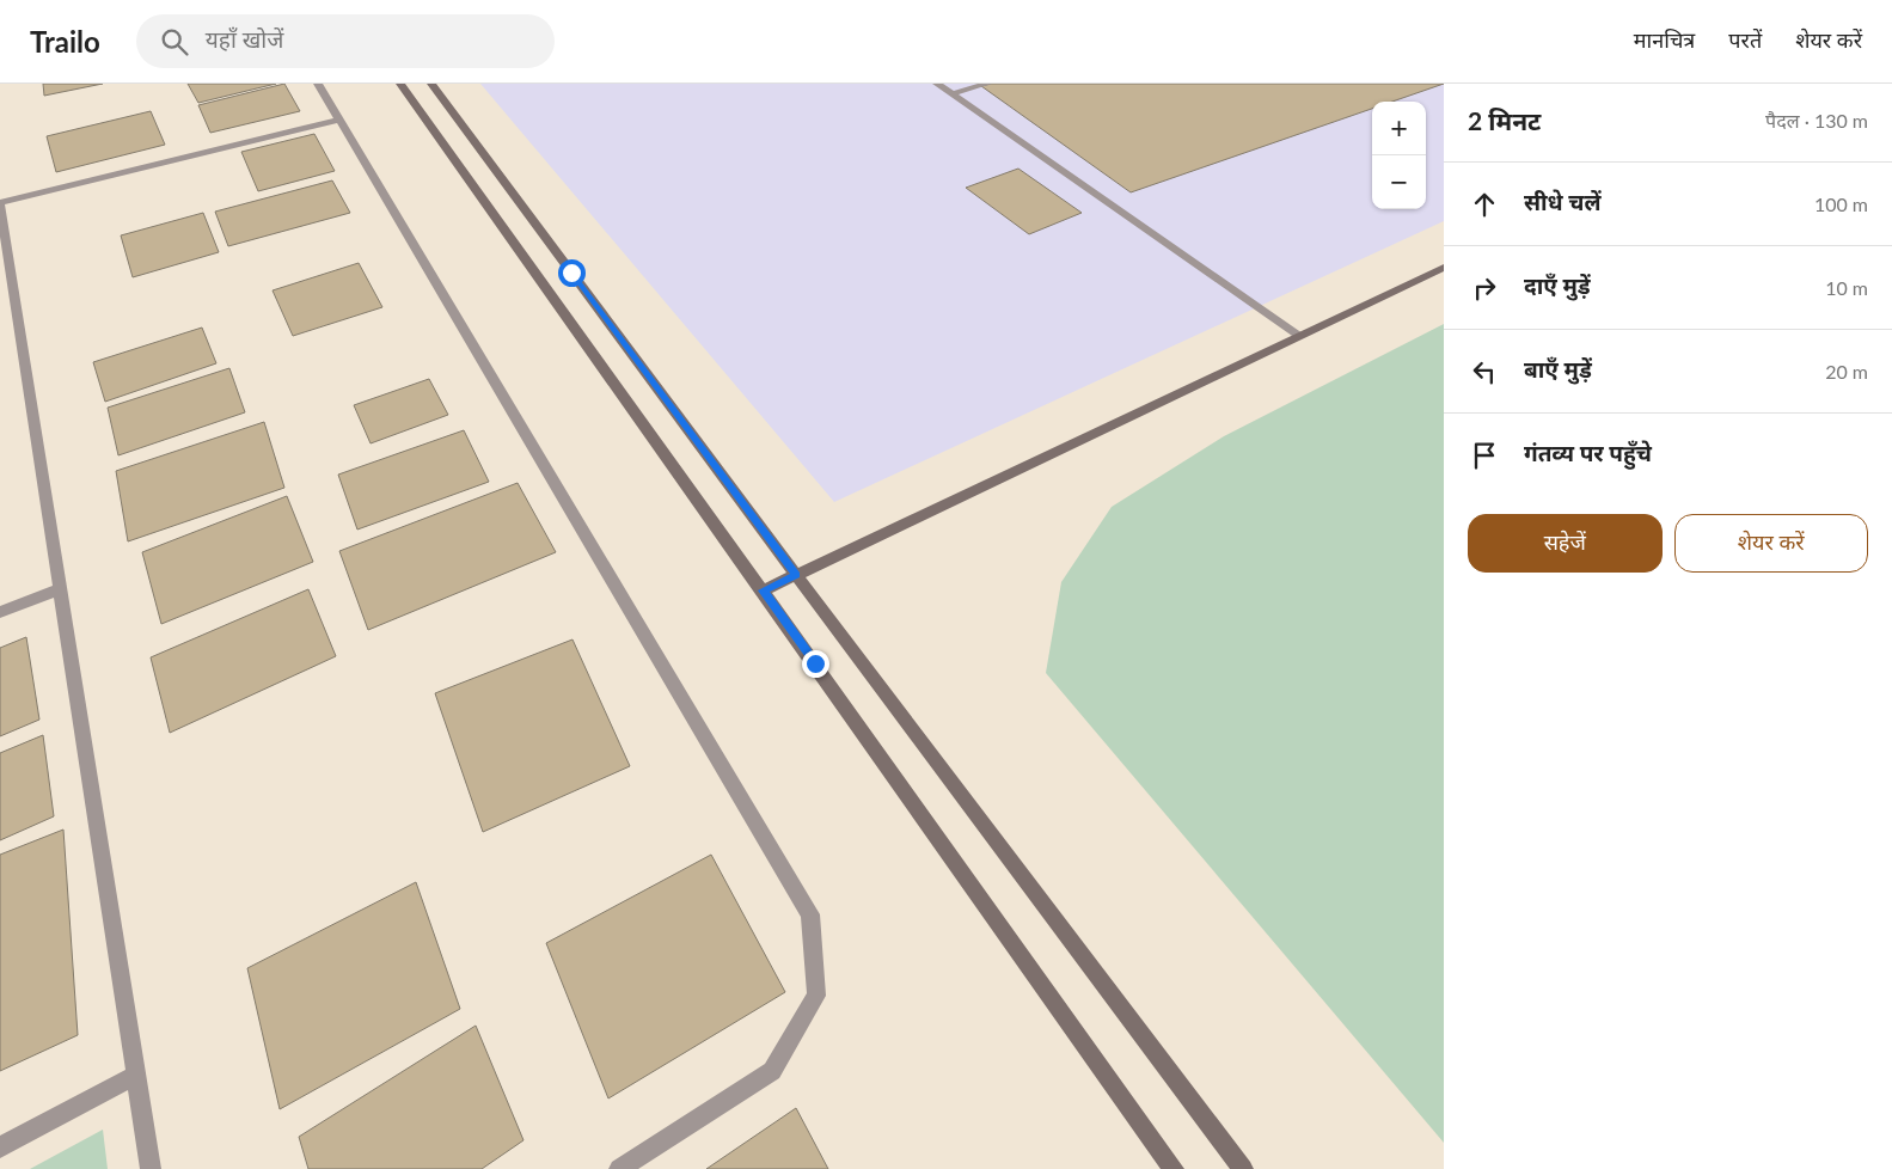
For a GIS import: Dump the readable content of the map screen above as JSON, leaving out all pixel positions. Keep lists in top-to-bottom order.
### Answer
{
  "page": {
    "header": "Trailo",
    "search": "यहाँ खोजें",
    "nav": ["मानचित्र", "परतें", "शेयर करें"],
    "heading": ["2 मिनट", "पैदल · 130 m"],
    "map_buttons": ["+", "−"],
    "list": [
      ["सीधे चलें", "100 m"],
      ["दाएँ मुड़ें", "10 m"],
      ["बाएँ मुड़ें", "20 m"],
      "गंतव्य पर पहुँचे"
    ],
    "buttons": ["सहेजें", "शेयर करें"]
  }
}
